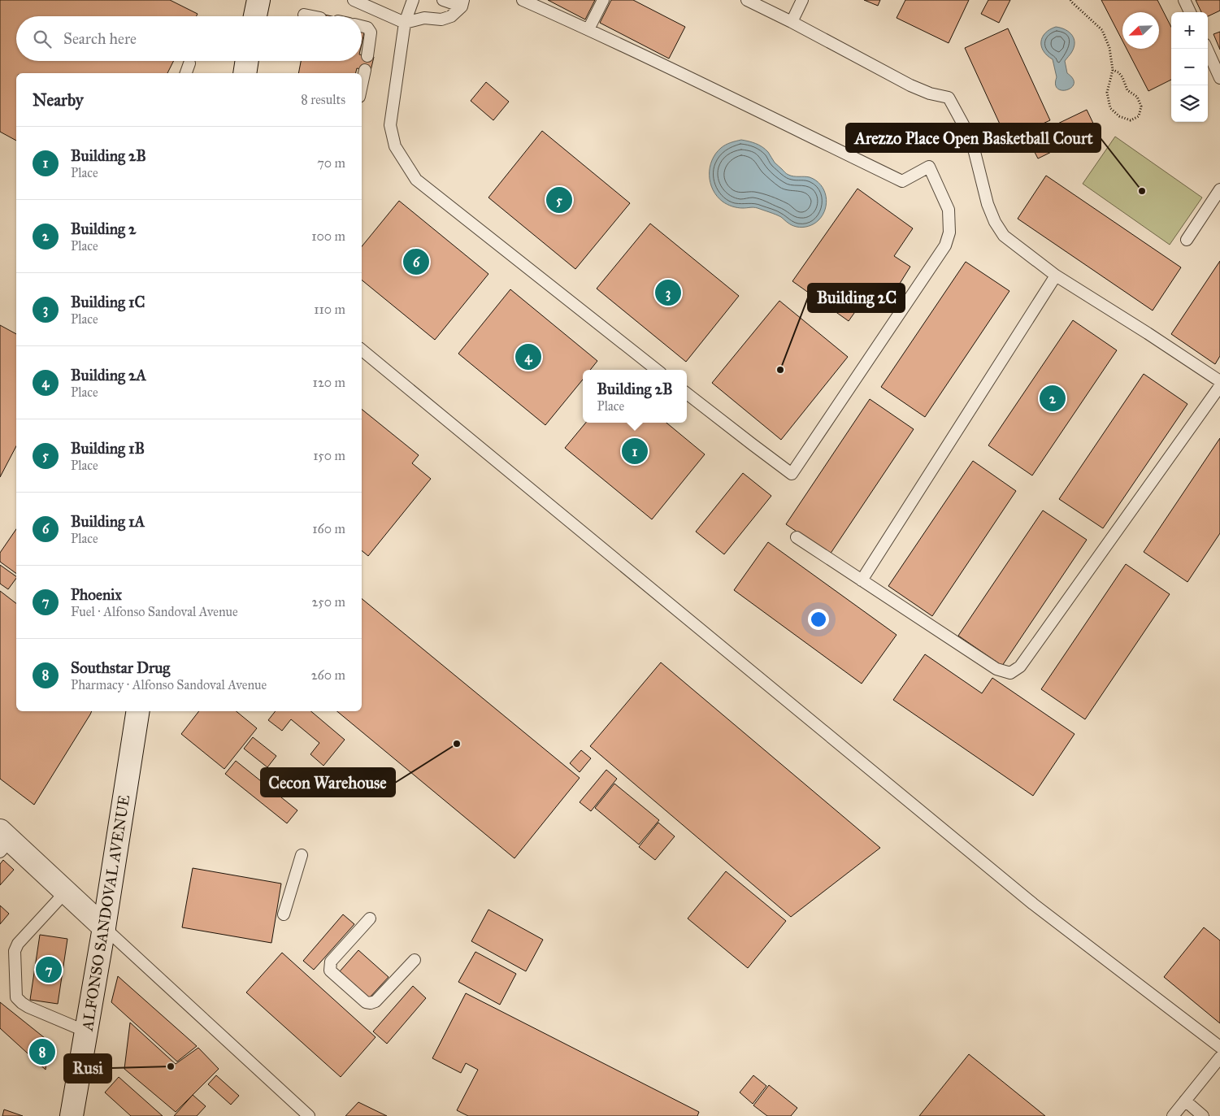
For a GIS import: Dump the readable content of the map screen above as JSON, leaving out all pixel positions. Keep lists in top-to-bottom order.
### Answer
{
  "streets": {
    "main road": ["ALFONSO SANDOVAL AVENUE"]
  },
  "places": [
    "Arezzo Place Open Basketball Court",
    "Building 2C",
    "Cecon Warehouse",
    "Rusi"
  ],
  "north": "bottom left",
  "page": {
    "map_buttons": ["+", "−"],
    "search": "Search here",
    "heading": ["Nearby", "8 results"],
    "list": [
      {
        "mark": "1",
        "name": "Building 2B",
        "note": "Place",
        "value": "70 m"
      },
      {
        "mark": "2",
        "name": "Building 2",
        "note": "Place",
        "value": "100 m"
      },
      {
        "mark": "3",
        "name": "Building 1C",
        "note": "Place",
        "value": "110 m"
      },
      {
        "mark": "4",
        "name": "Building 2A",
        "note": "Place",
        "value": "120 m"
      },
      {
        "mark": "5",
        "name": "Building 1B",
        "note": "Place",
        "value": "150 m"
      },
      {
        "mark": "6",
        "name": "Building 1A",
        "note": "Place",
        "value": "160 m"
      },
      {
        "mark": "7",
        "name": "Phoenix",
        "note": "Fuel · Alfonso Sandoval Avenue",
        "value": "250 m"
      },
      {
        "mark": "8",
        "name": "Southstar Drug",
        "note": "Pharmacy · Alfonso Sandoval Avenue",
        "value": "260 m"
      }
    ],
    "pins": [
      "5",
      "6",
      "3",
      "4",
      "2",
      "1",
      "7",
      "8"
    ],
    "popup": ["Building 2B", "Place"]
  }
}
